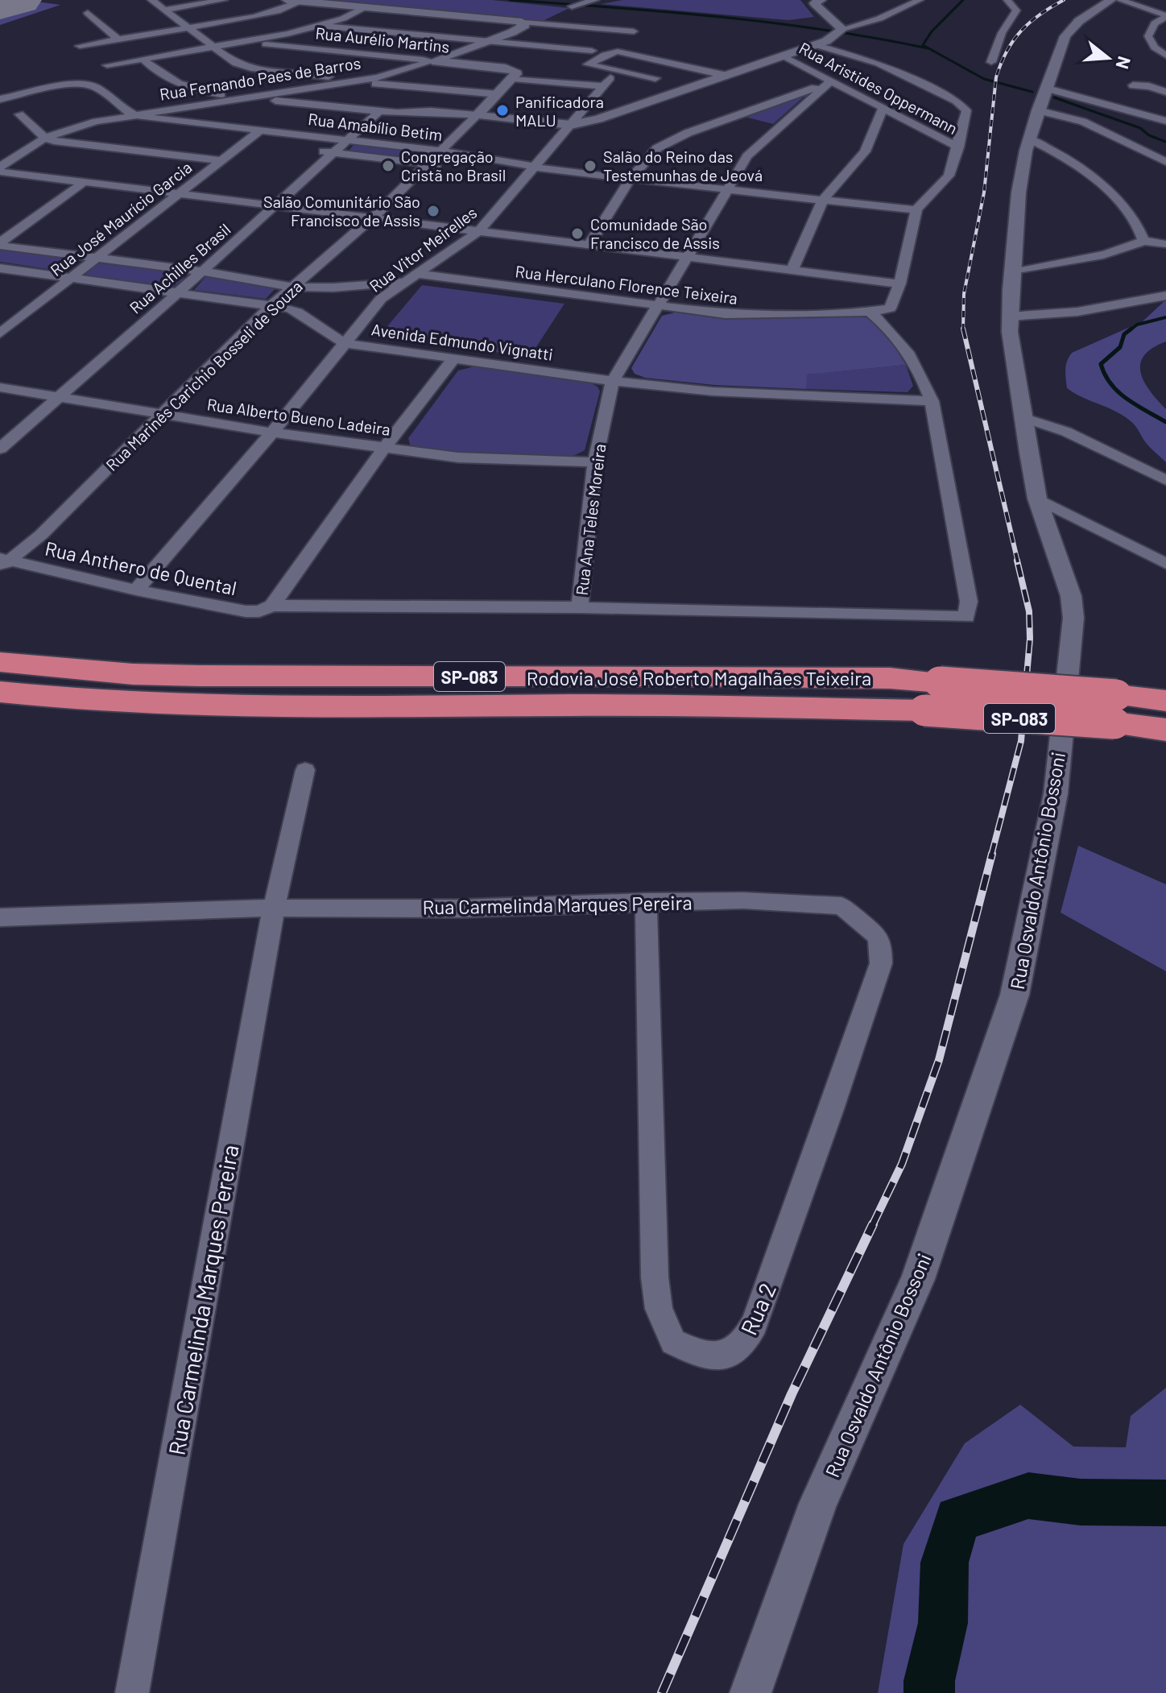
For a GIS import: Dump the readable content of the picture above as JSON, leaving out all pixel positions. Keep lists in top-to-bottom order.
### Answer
{
  "streets": {
    "highway": ["SP-083", "Rodovia José Roberto Magalhães Teixeira"],
    "street": [
      "Rua Aurélio Martins",
      "Rua Fernando Paes de Barros",
      "Rua Aristides Oppermann",
      "Rua Amabílio Betim",
      "Rua José Maurício Garcia",
      "Rua Vitor Meirelles",
      "Rua Achilles Brasil",
      "Rua Herculano Florence Teixeira",
      "Avenida Edmundo Vignatti",
      "Rua Marinês Carichio Bosseli de Souza",
      "Rua Alberto Bueno Ladeira",
      "Rua Ana Teles Moreira",
      "Rua Anthero de Quental",
      "Rua Osvaldo Antônio Bossoni",
      "Rua Carmelinda Marques Pereira",
      "Rua 2"
    ]
  },
  "crossings": [
    ["Rua Aurélio Martins", "Rua Fernando Paes de Barros"],
    ["Rua Aurélio Martins", "Rua Vitor Meirelles"],
    ["Rua Aurélio Martins", "Rua Marinês Carichio Bosseli de Souza"],
    ["Rua Fernando Paes de Barros", "Rua Amabílio Betim"],
    ["Rua Aristides Oppermann", "Rua Ana Teles Moreira"],
    ["Rua Amabílio Betim", "Rua José Maurício Garcia"],
    ["Rua Amabílio Betim", "Rua Vitor Meirelles"],
    ["Rua Amabílio Betim", "Rua Achilles Brasil"],
    ["Rua Amabílio Betim", "Rua Marinês Carichio Bosseli de Souza"],
    ["Rua José Maurício Garcia", "Avenida Edmundo Vignatti"],
    ["Rua Vitor Meirelles", "Rua Herculano Florence Teixeira"],
    ["Rua Vitor Meirelles", "Avenida Edmundo Vignatti"],
    ["Rua Vitor Meirelles", "Rua Alberto Bueno Ladeira"],
    ["Rua Vitor Meirelles", "Rua Anthero de Quental"],
    ["Rua Achilles Brasil", "Avenida Edmundo Vignatti"],
    ["Rua Achilles Brasil", "Rua Alberto Bueno Ladeira"],
    ["Rua Herculano Florence Teixeira", "Rua Ana Teles Moreira"],
    ["Avenida Edmundo Vignatti", "Rua Marinês Carichio Bosseli de Souza"],
    ["Avenida Edmundo Vignatti", "Rua Ana Teles Moreira"],
    ["Avenida Edmundo Vignatti", "Rua Anthero de Quental"],
    ["Rua Marinês Carichio Bosseli de Souza", "Rua Alberto Bueno Ladeira"],
    ["Rua Marinês Carichio Bosseli de Souza", "Rua Anthero de Quental"],
    ["Rua Alberto Bueno Ladeira", "Rua Ana Teles Moreira"],
    ["Rua Ana Teles Moreira", "Rua Anthero de Quental"],
    ["Rua Carmelinda Marques Pereira", "Rua 2"]
  ],
  "places": [
    "Panificadora MALU",
    "Congregação Cristã no Brasil",
    "Salão do Reino das Testemunhas de Jeová",
    "Salão Comunitário São Francisco de Assis",
    "Comunidade São Francisco de Assis"
  ],
  "north": "right"
}
